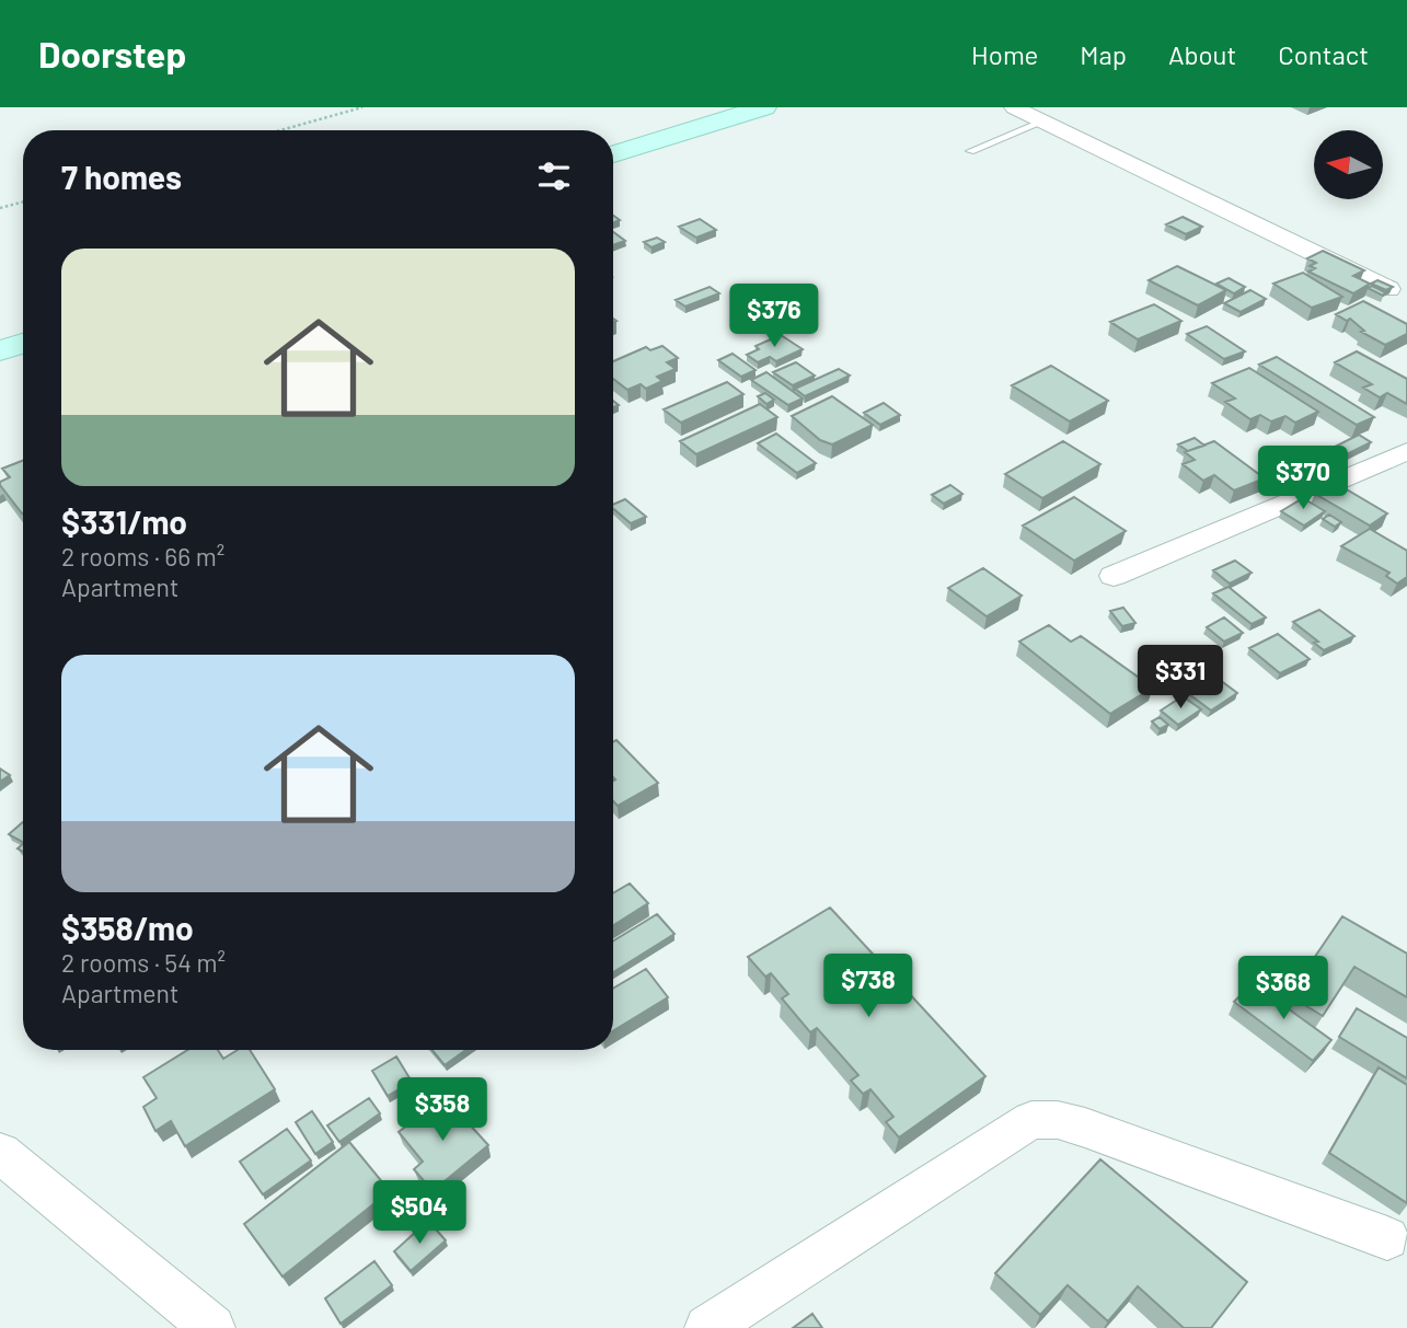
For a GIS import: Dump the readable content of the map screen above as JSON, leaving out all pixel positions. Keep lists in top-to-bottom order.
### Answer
{
  "north": "left",
  "page": {
    "header": "Doorstep",
    "nav": [
      "Home",
      "Map",
      "About",
      "Contact"
    ],
    "heading": "7 homes",
    "list": [
      {
        "name": "$331/mo",
        "note": "2 rooms · 66 m² · Apartment"
      },
      {
        "name": "$358/mo",
        "note": "2 rooms · 54 m² · Apartment"
      }
    ],
    "price": [
      "$376",
      "$370",
      "$331",
      "$738",
      "$368",
      "$358",
      "$504"
    ]
  }
}
